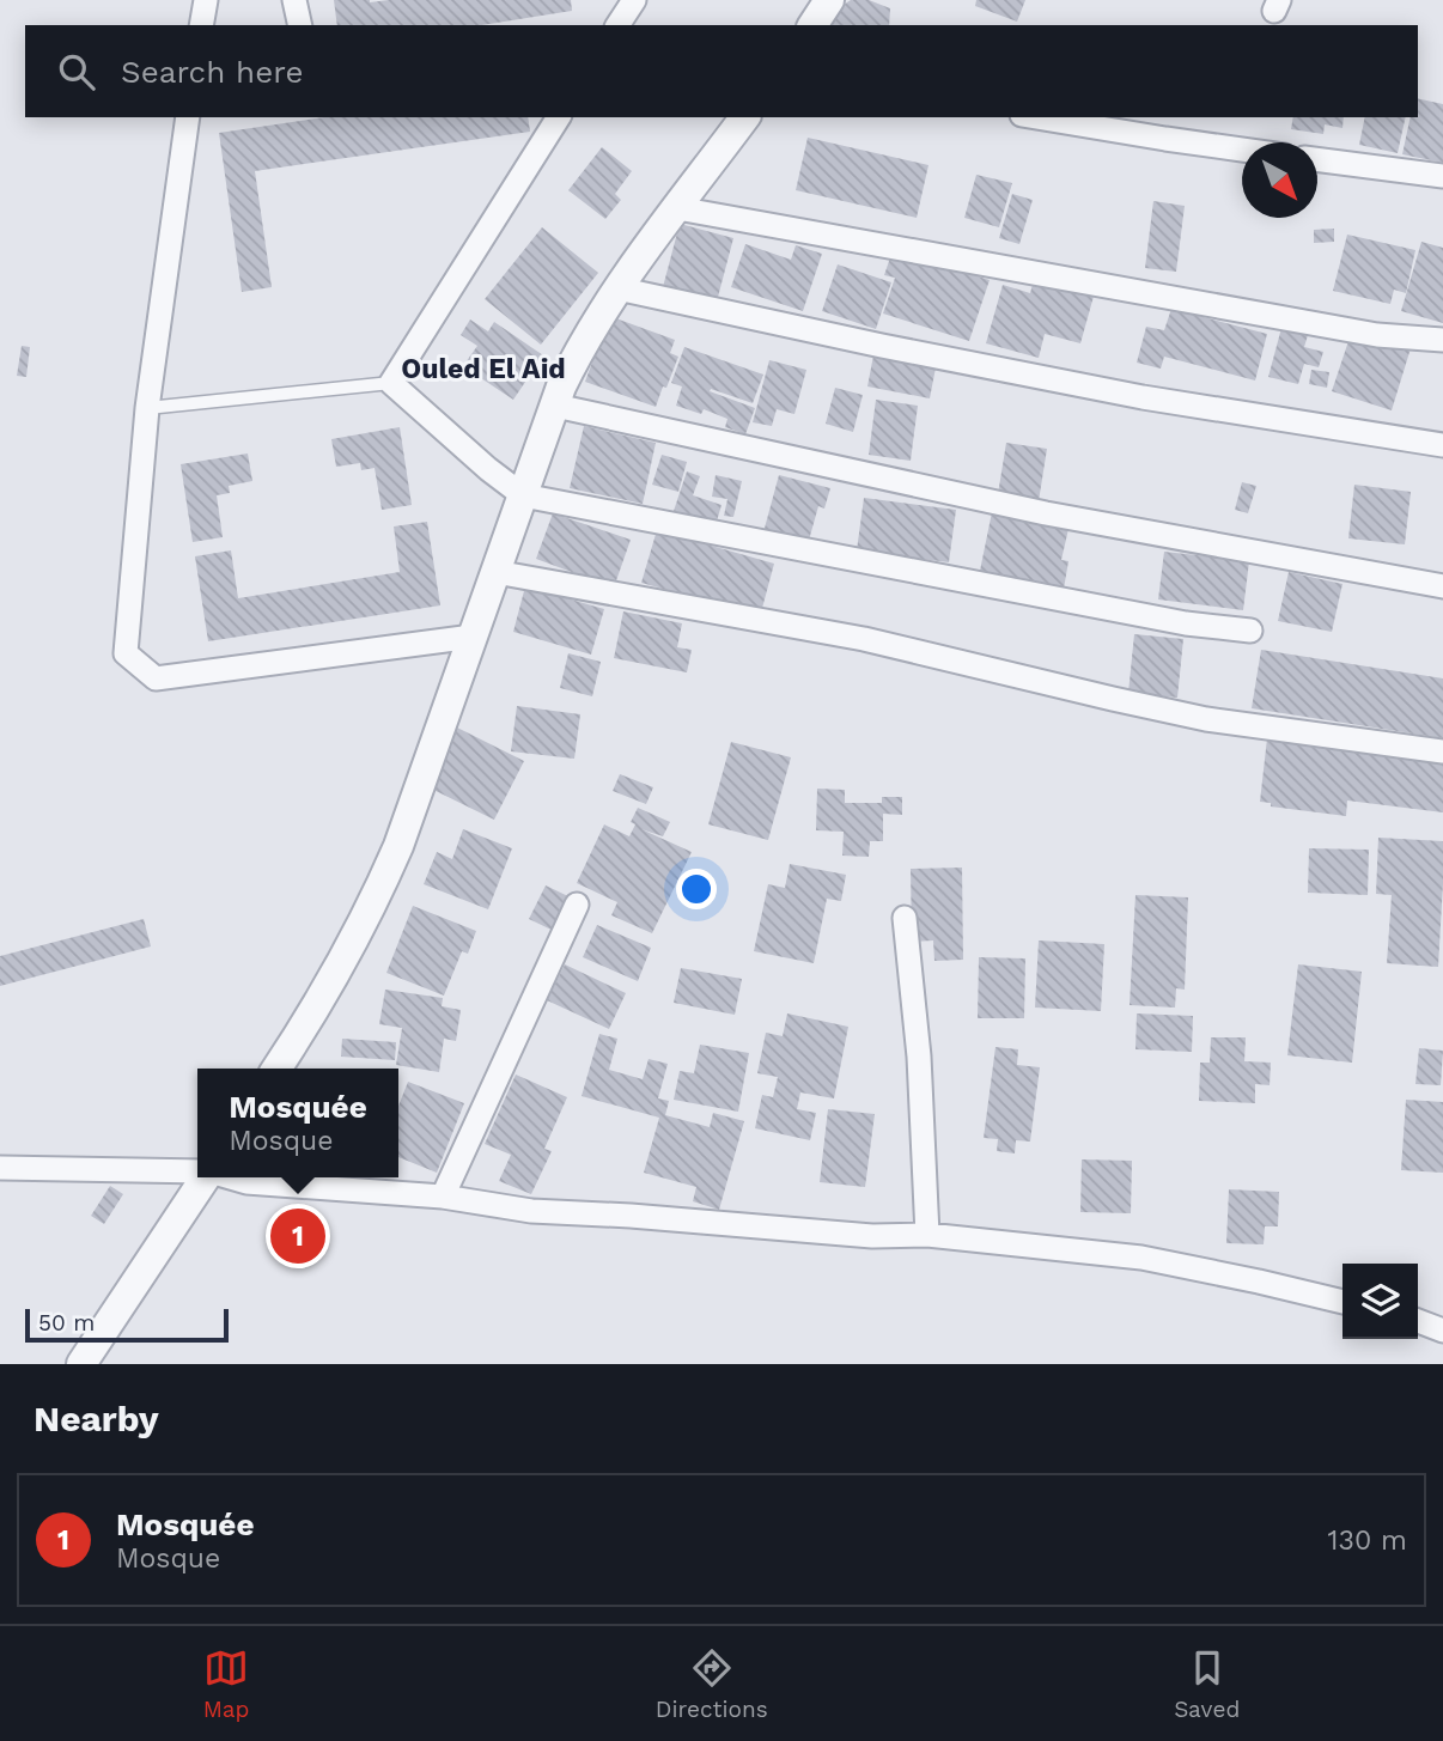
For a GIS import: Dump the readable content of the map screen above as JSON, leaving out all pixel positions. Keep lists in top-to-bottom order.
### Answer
{
  "districts": ["Ouled El Aid"],
  "scale_bar": "50 m",
  "north": "bottom right",
  "page": {
    "search": "Search here",
    "popup": ["Mosquée", "Mosque"],
    "pins": "1",
    "scale": "50 m",
    "heading": "Nearby",
    "list": [
      {
        "mark": "1",
        "name": "Mosquée",
        "note": "Mosque",
        "value": "130 m"
      }
    ],
    "nav": ["Map", "Directions", "Saved"]
  }
}
